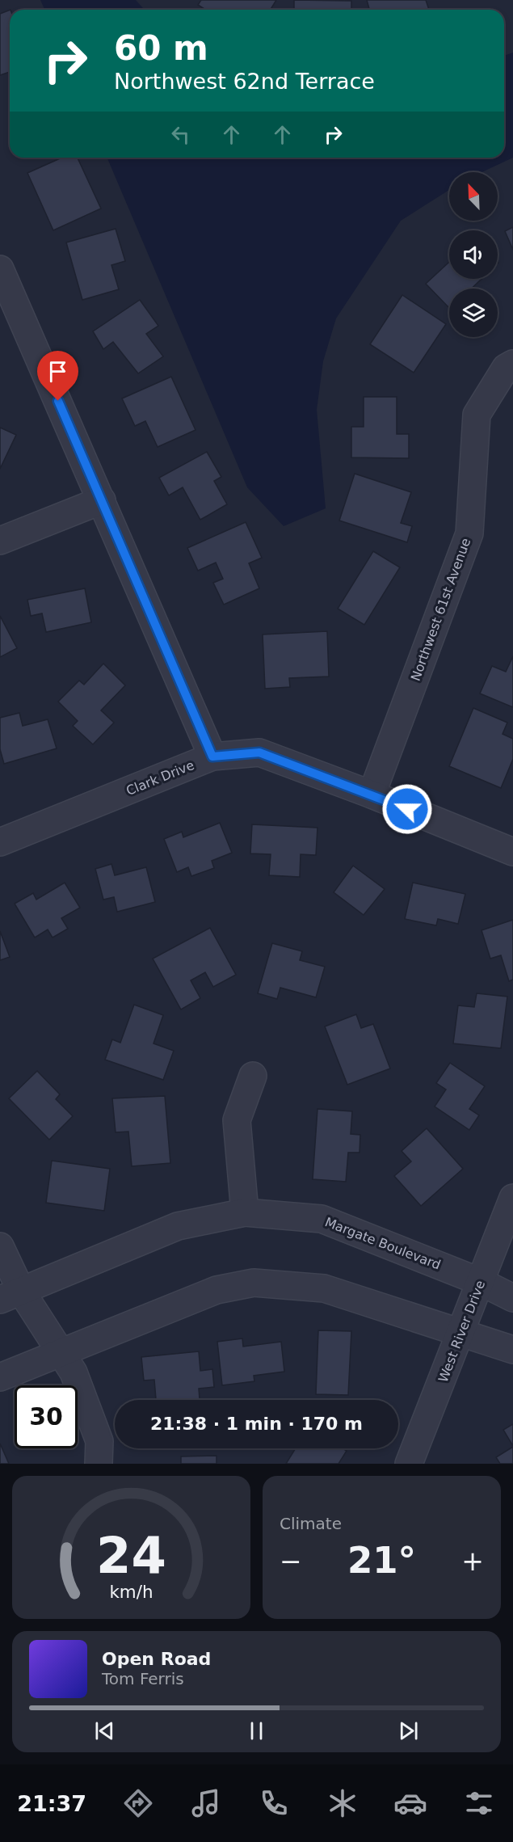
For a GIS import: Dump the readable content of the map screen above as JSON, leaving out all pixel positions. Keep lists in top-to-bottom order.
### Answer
{
  "streets": {
    "street": [
      "Northwest 61st Avenue",
      "Clark Drive",
      "Margate Boulevard",
      "West River Drive"
    ]
  },
  "crossings": [
    ["Northwest 61st Avenue", "Clark Drive"],
    ["Margate Boulevard", "West River Drive"]
  ],
  "north": "top left",
  "page": {
    "turn": ["60 m", "Northwest 62nd Terrace"],
    "limit": "30",
    "trip": "21:38 · 1 min · 170 m",
    "tile": "Climate",
    "heat": ["−", "21°", "+"],
    "song": ["Open Road", "Tom Ferris"],
    "tabs": "21:37",
    "gauge": ["24", "km/h"]
  }
}
